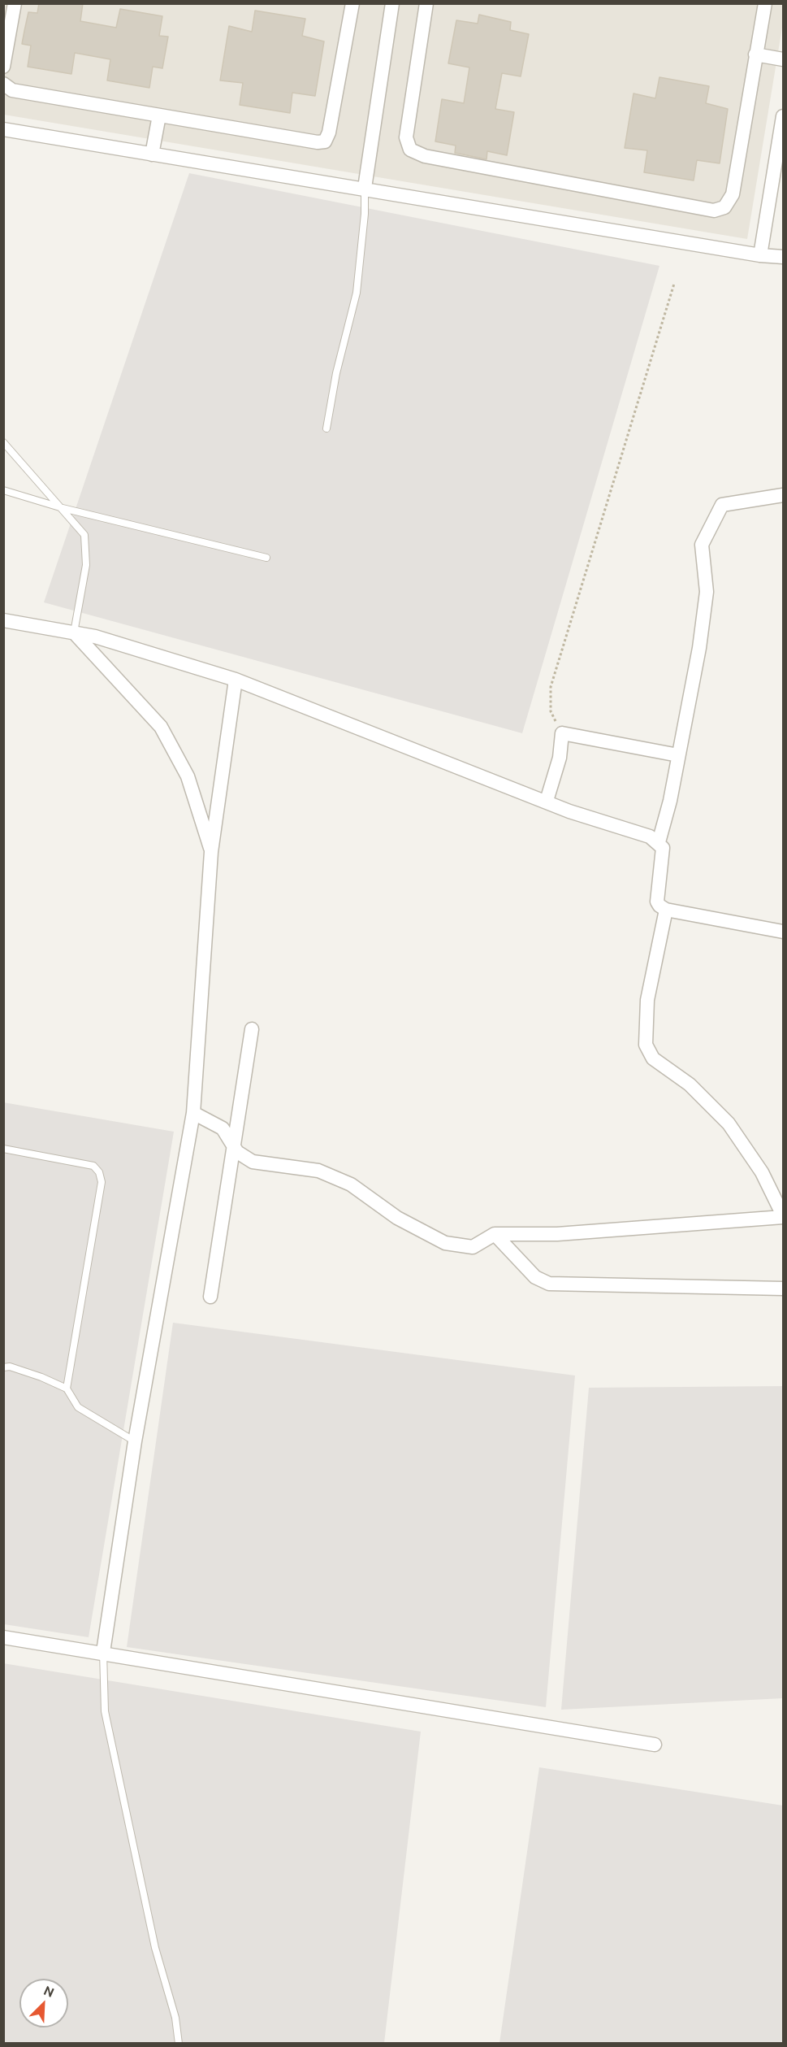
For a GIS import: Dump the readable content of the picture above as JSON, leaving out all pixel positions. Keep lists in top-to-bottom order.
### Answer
{
  "north": "top right"
}
